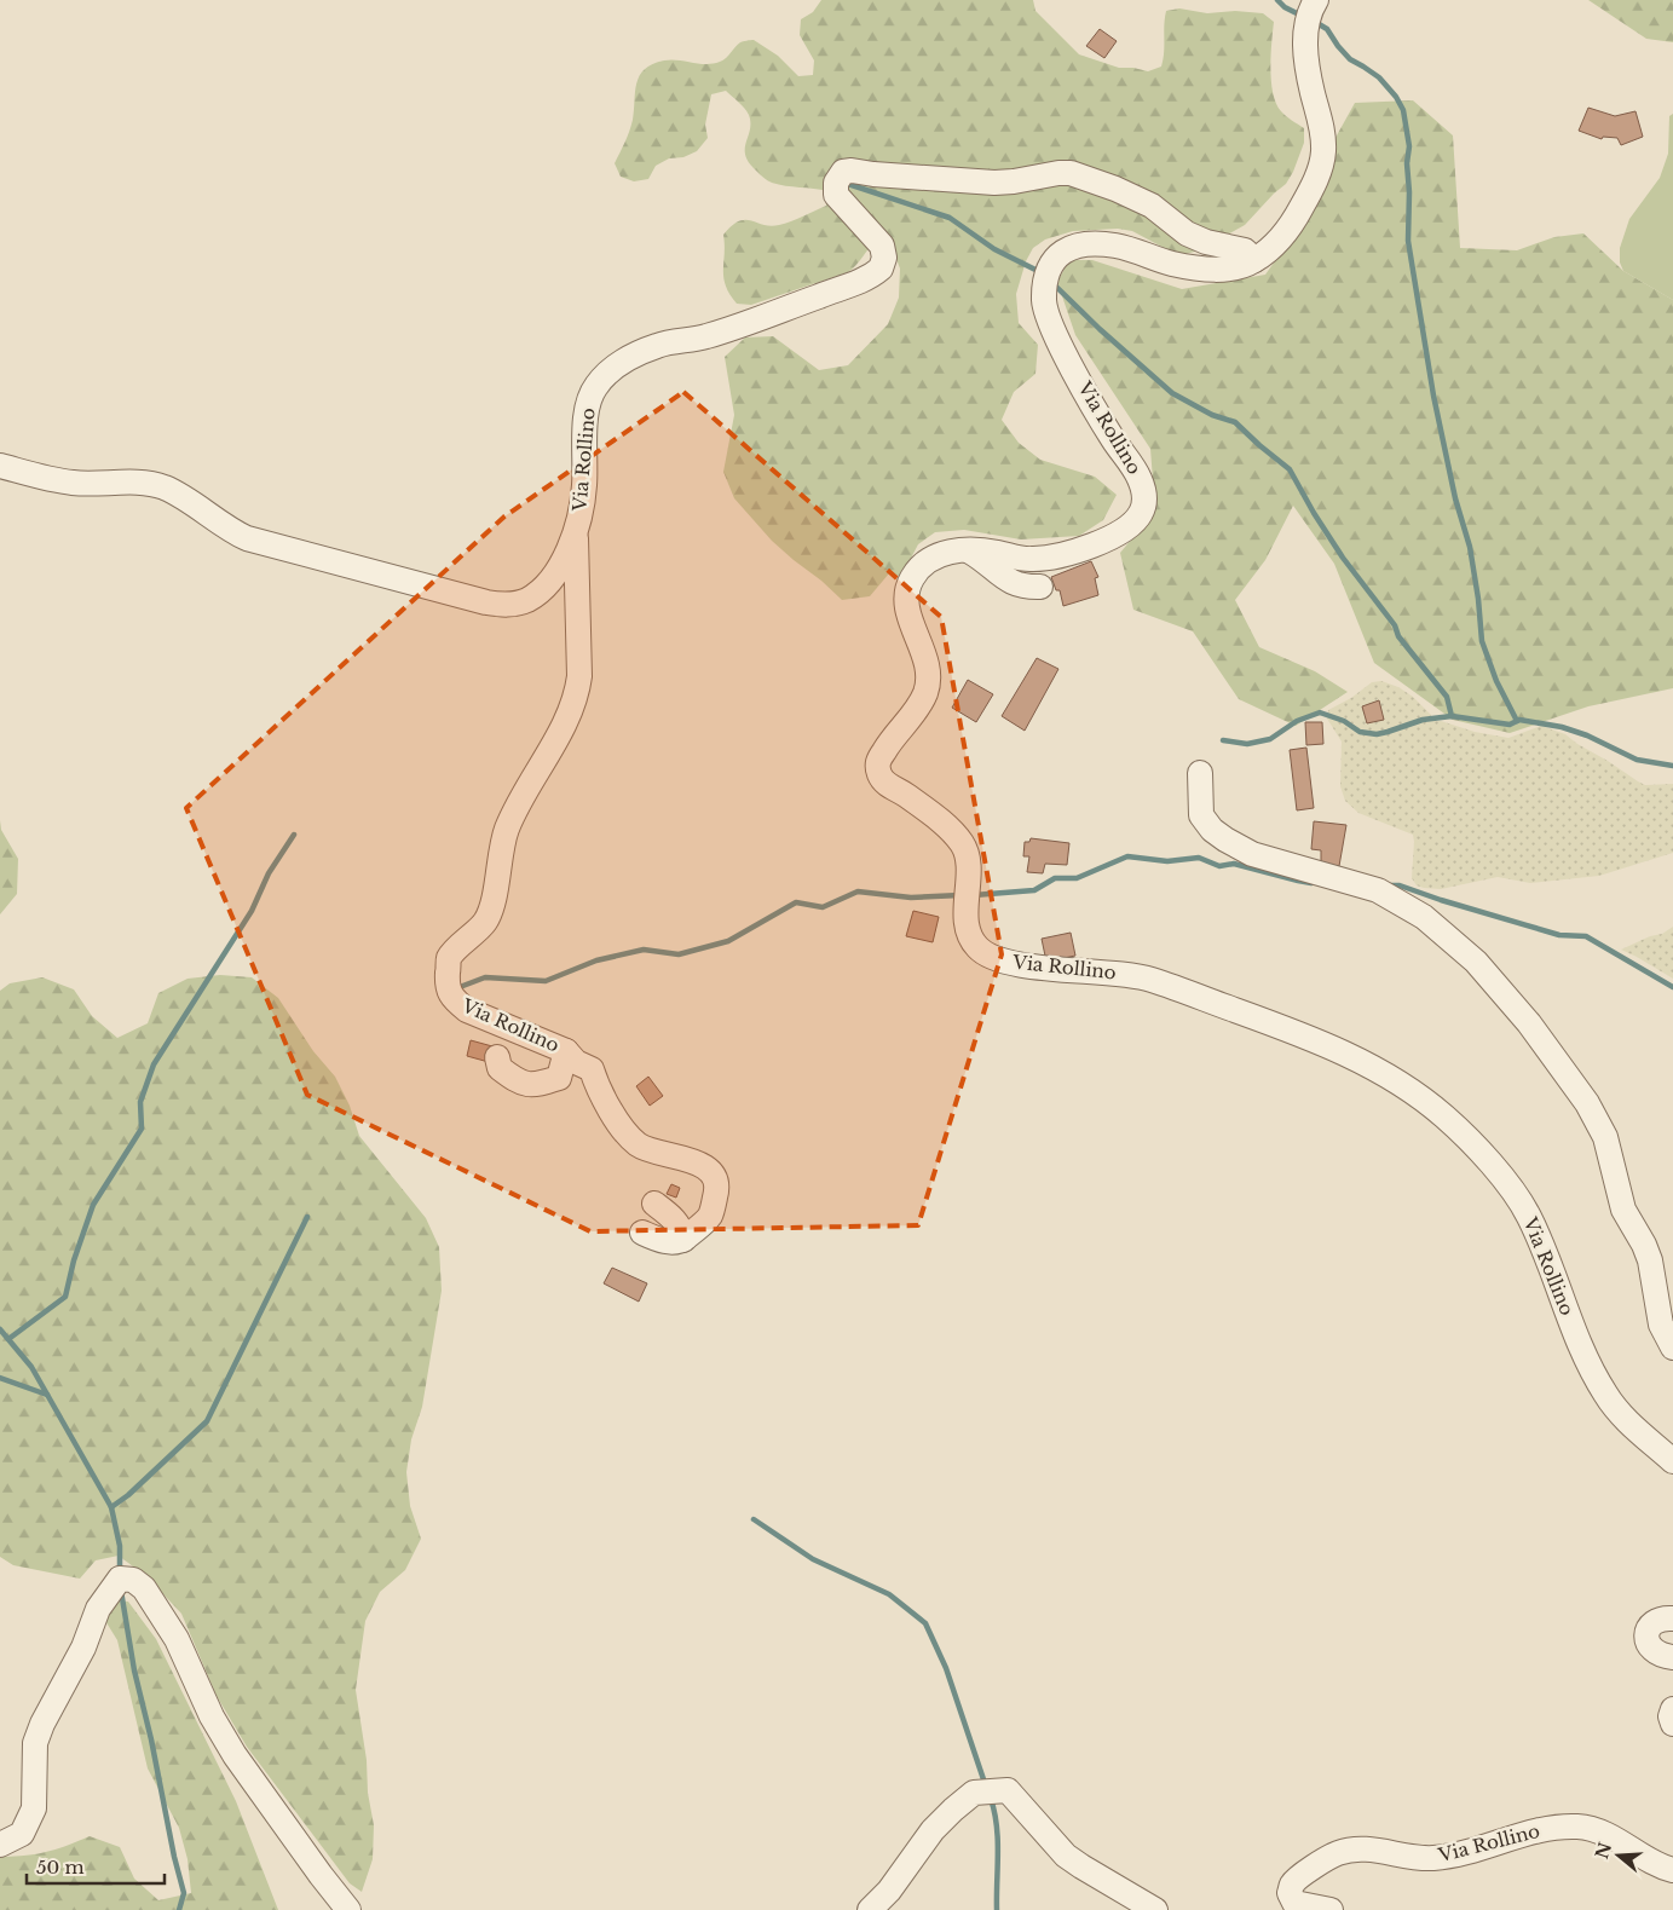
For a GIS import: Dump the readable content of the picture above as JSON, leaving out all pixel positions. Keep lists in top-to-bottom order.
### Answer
{
  "streets": {
    "street": ["Via Rollino"]
  },
  "scale_bar": "50 m",
  "north": "left"
}
